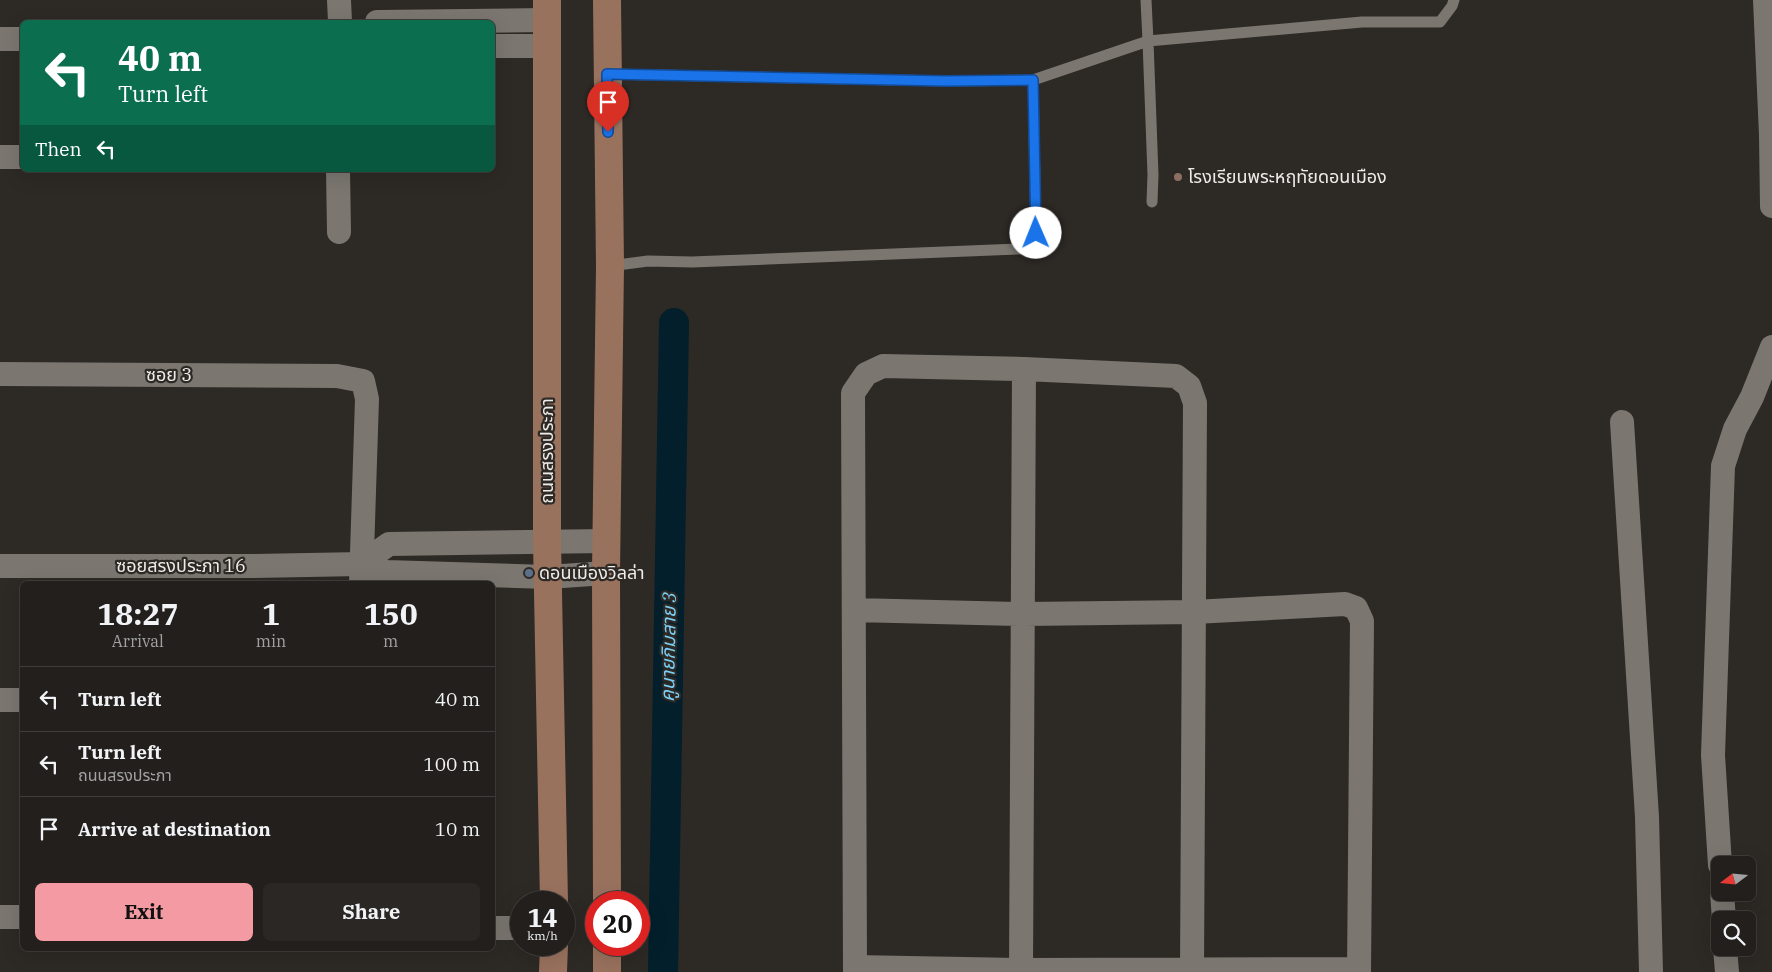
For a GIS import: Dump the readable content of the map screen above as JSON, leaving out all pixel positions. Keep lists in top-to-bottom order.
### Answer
{
  "streets": {
    "main road": ["ถนนสรงประภา"],
    "street": ["ซอย 3", "ซอยสรงประภา 16"]
  },
  "crossings": [
    ["ซอย 3", "ซอยสรงประภา 16"],
    ["ถนนสรงประภา", "ซอยสรงประภา 16"]
  ],
  "water": ["คูนายกิมสาย 3"],
  "places": ["โรงเรียนพระหฤทัยดอนเมือง", "ดอนเมืองวิลล่า"],
  "north": "left",
  "page": {
    "turn": ["40 m", "Turn left"],
    "then": "Then",
    "eta": [
      "18:27",
      "Arrival",
      "1",
      "min",
      "150",
      "m"
    ],
    "list": [
      {
        "name": "Turn left",
        "value": "40 m"
      },
      {
        "name": "Turn left",
        "note": "ถนนสรงประภา",
        "value": "100 m"
      },
      {
        "name": "Arrive at destination",
        "value": "10 m"
      }
    ],
    "buttons": ["Exit", "Share"],
    "speed": "14 km/h",
    "limit": "20"
  }
}
